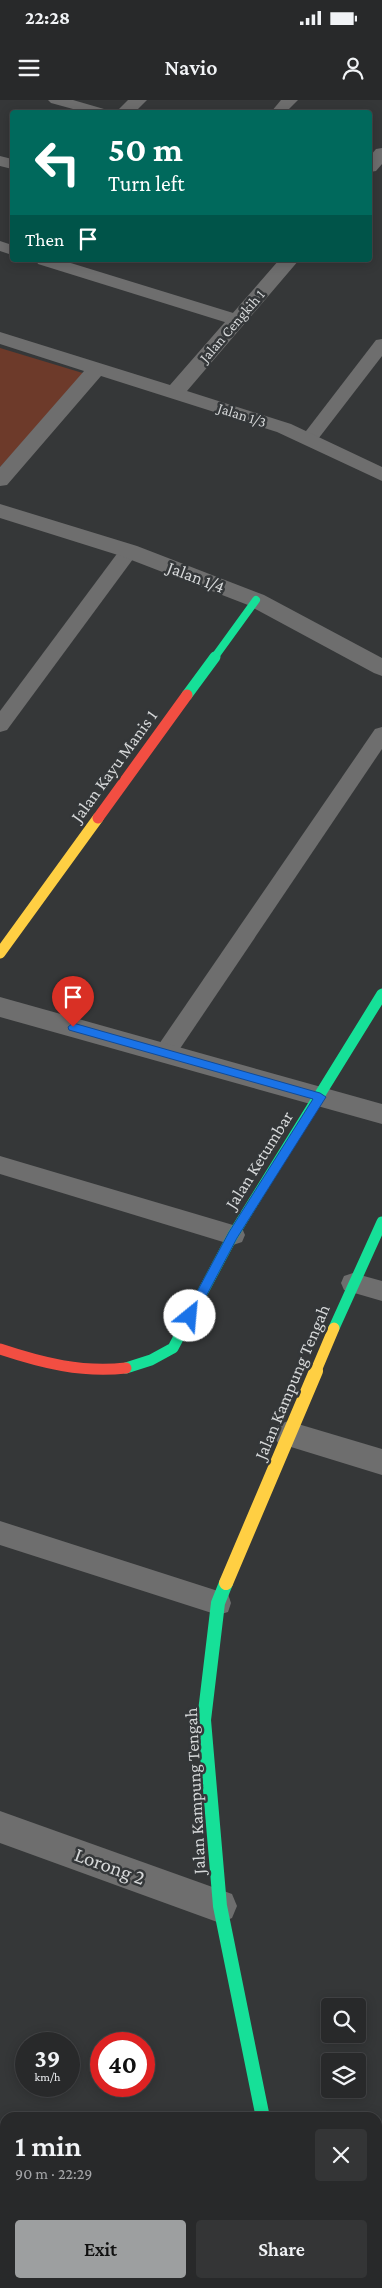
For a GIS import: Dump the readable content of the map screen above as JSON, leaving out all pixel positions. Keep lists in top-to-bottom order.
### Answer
{
  "streets": {
    "street": [
      "Jalan Cengkih 1",
      "Jalan 1/3",
      "Jalan 1/4",
      "Jalan Kayu Manis 1",
      "Jalan Ketumbar",
      "Jalan Kampung Tengah",
      "Lorong 2"
    ]
  },
  "crossings": [
    ["Jalan Cengkih 1", "Jalan 1/3"],
    ["Jalan 1/4", "Jalan Kayu Manis 1"],
    ["Jalan Kampung Tengah", "Lorong 2"]
  ],
  "page": {
    "status": "22:28",
    "header": "Navio",
    "turn": ["50 m", "Turn left"],
    "then": "Then",
    "speed": "39 km/h",
    "limit": "40",
    "heading": ["1 min", "90 m · 22:29"],
    "buttons": ["Exit", "Share"]
  }
}
